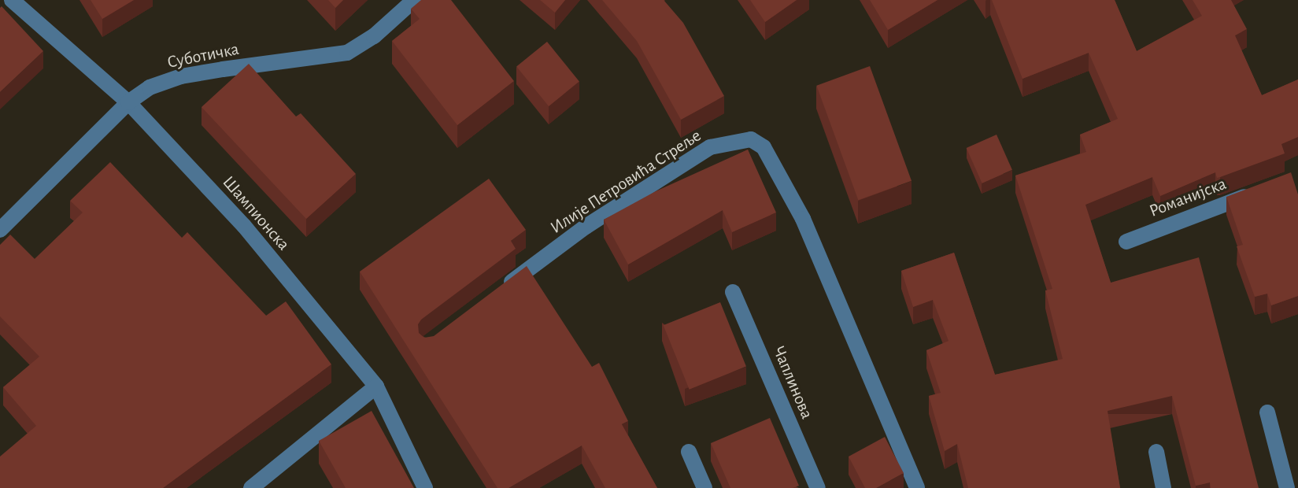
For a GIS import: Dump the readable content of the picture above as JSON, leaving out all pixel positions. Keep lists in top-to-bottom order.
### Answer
{
  "streets": {
    "street": [
      "Суботичка",
      "Илије Петровића Стреље",
      "Романијска",
      "Шампионска",
      "Чаплинова"
    ]
  },
  "crossings": [
    ["Суботичка", "Шампионска"]
  ]
}
